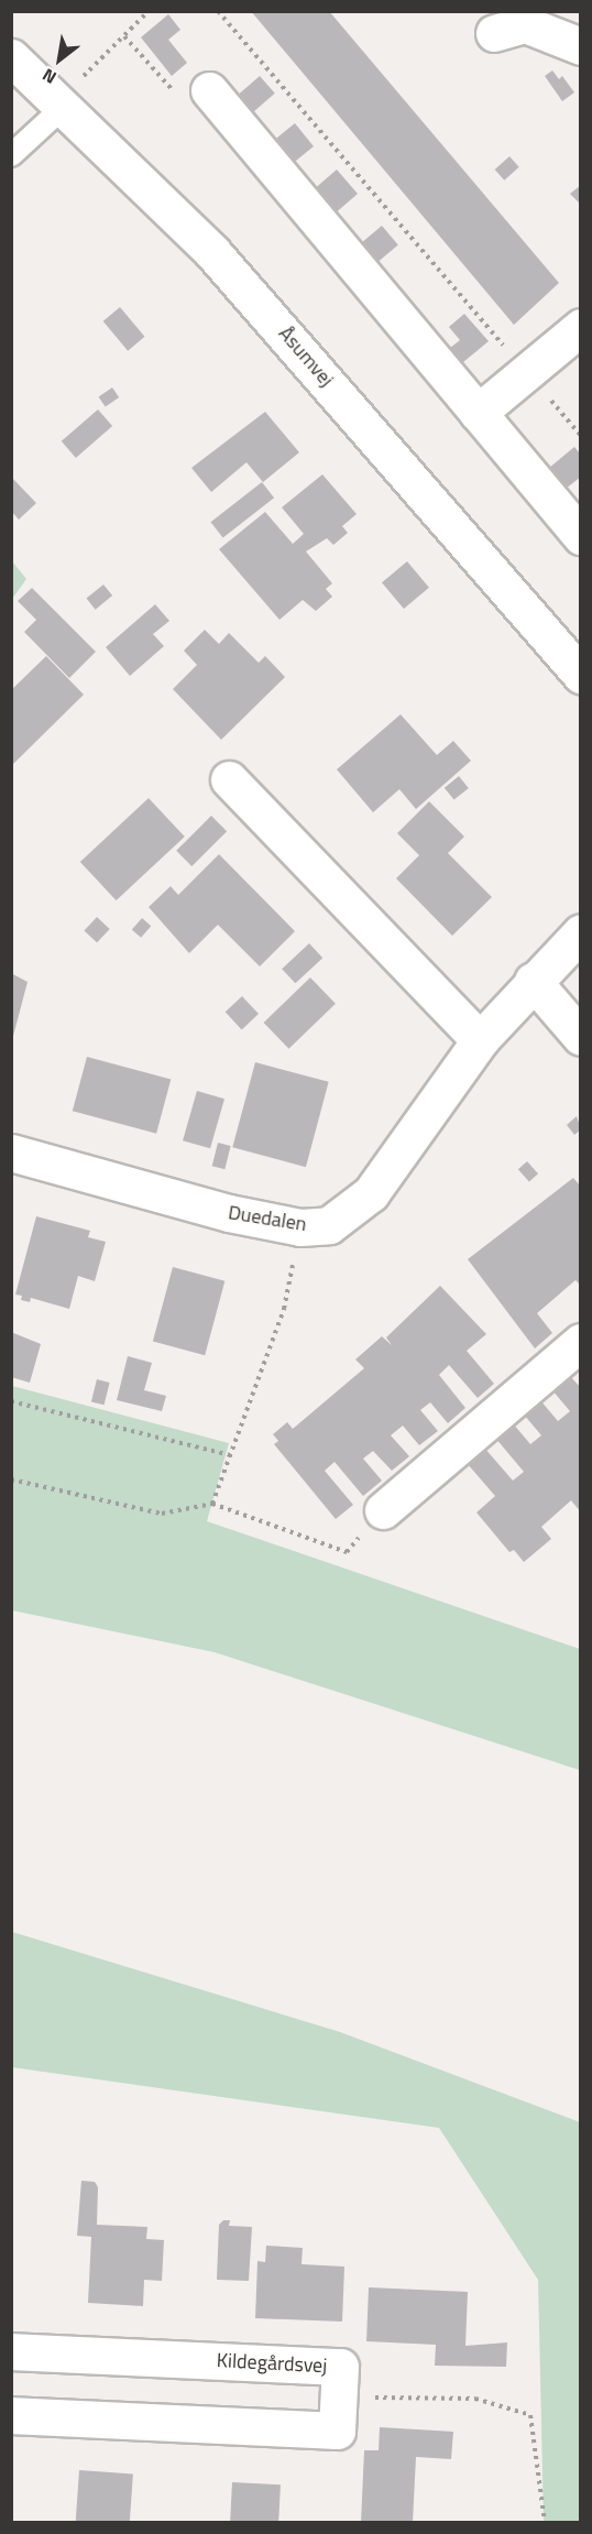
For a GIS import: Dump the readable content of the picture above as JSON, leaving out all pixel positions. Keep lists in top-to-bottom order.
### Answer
{
  "streets": {
    "street": ["Åsumvej", "Duedalen", "Kildegårdsvej"]
  },
  "north": "bottom left"
}
